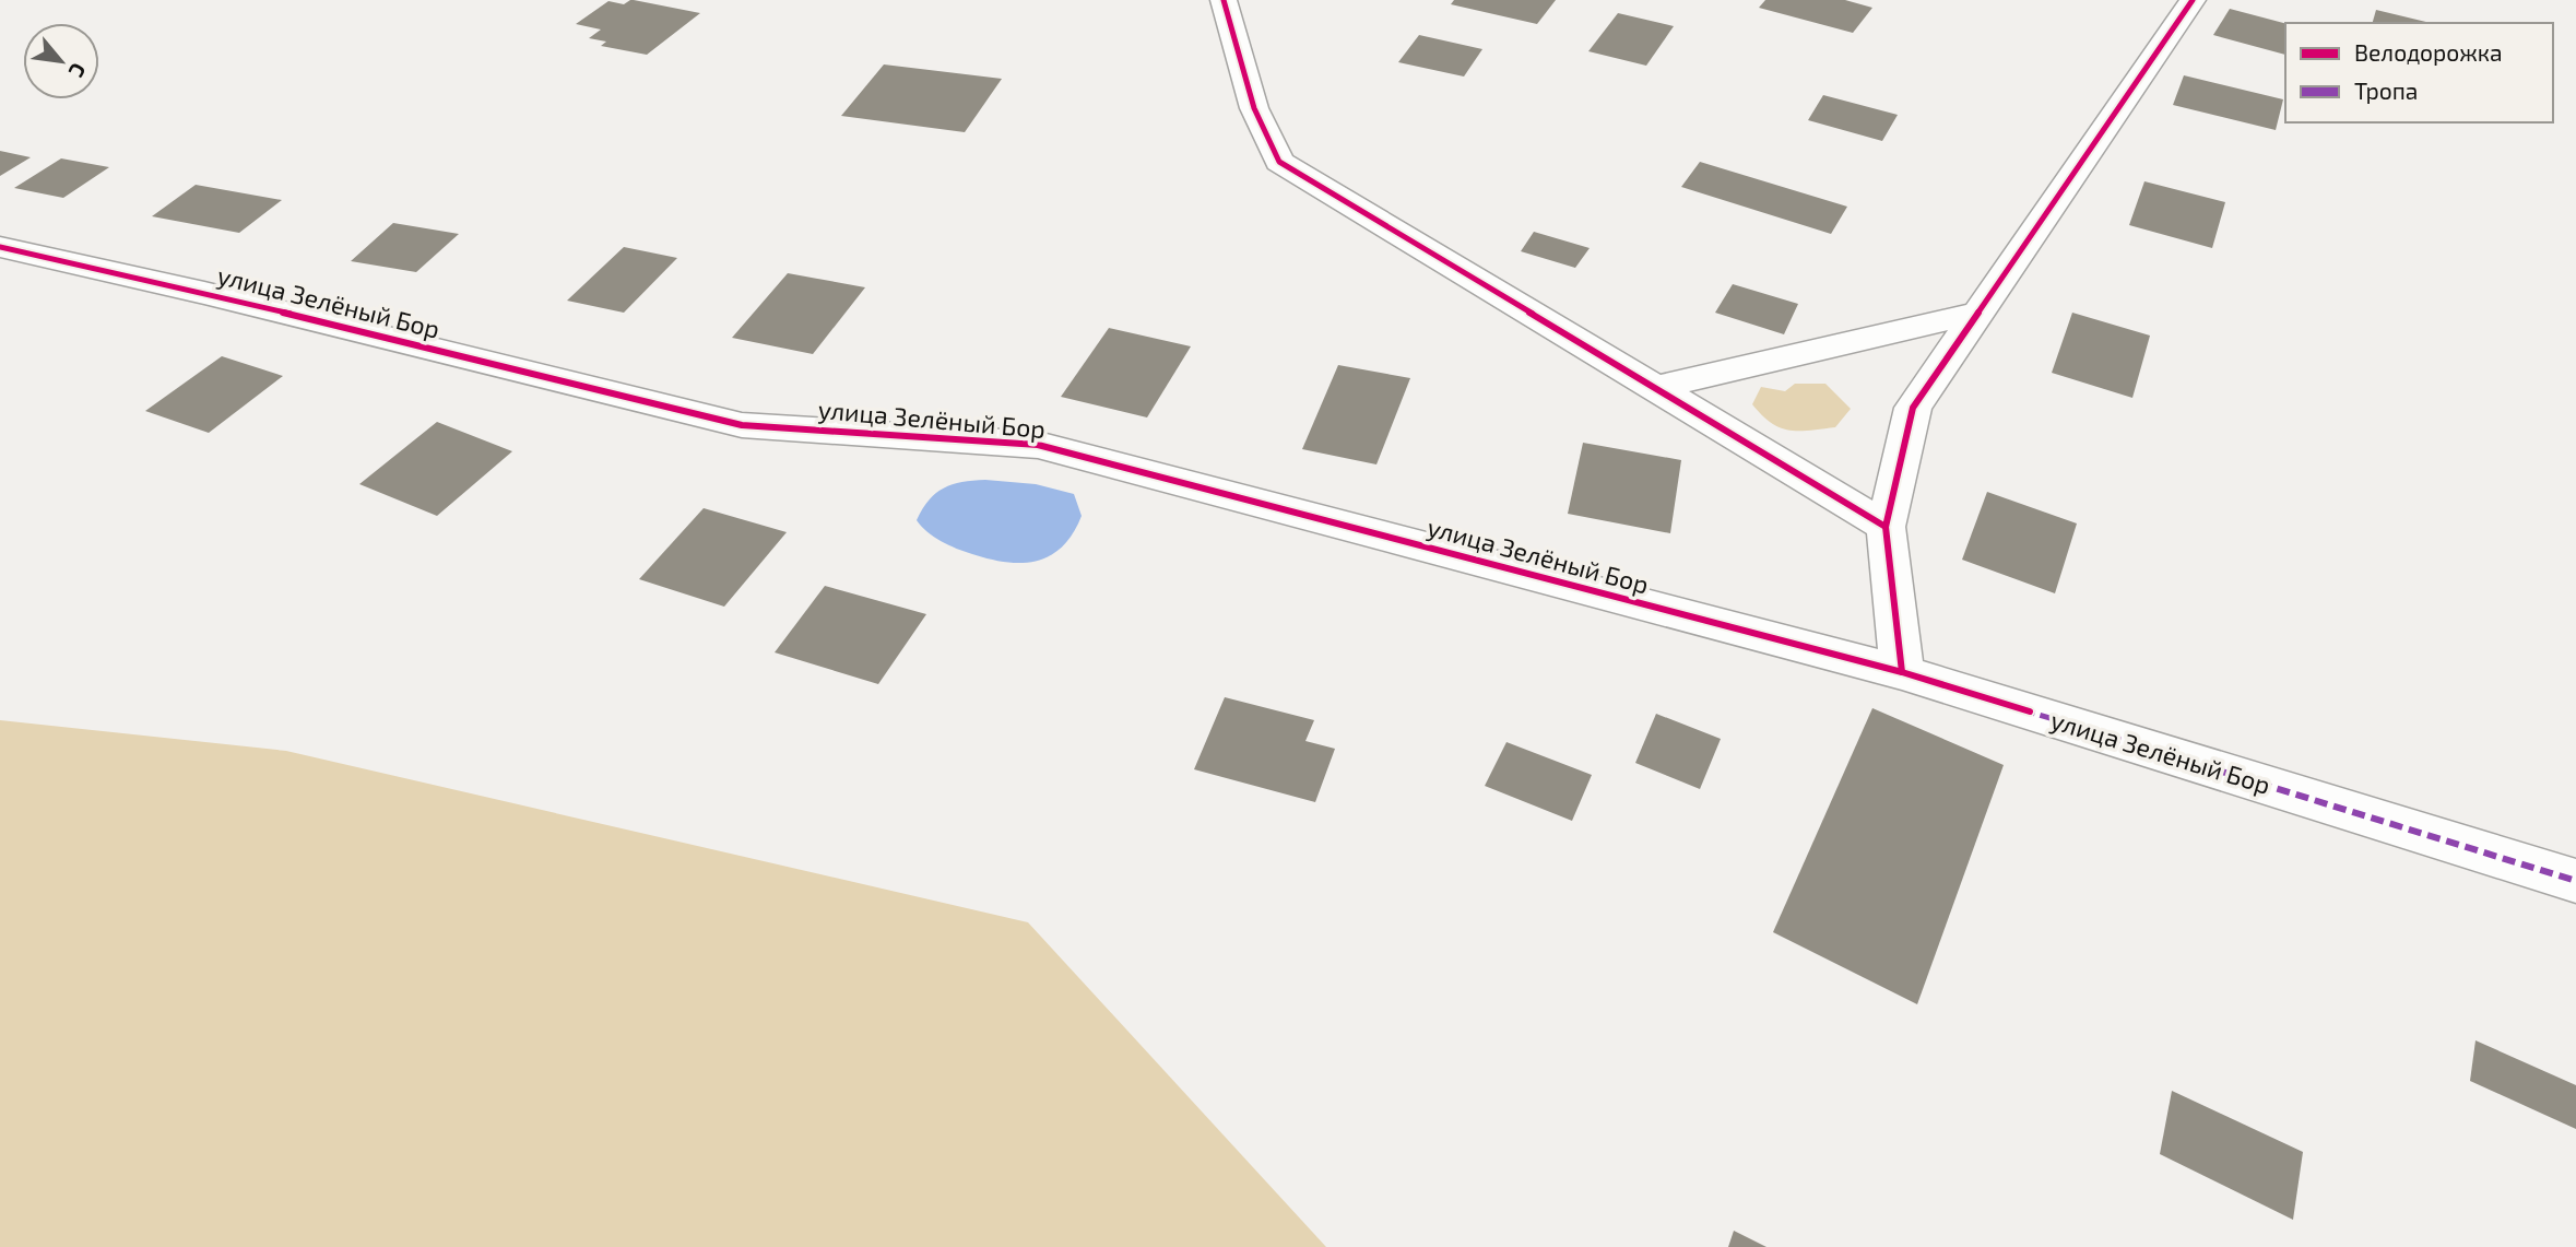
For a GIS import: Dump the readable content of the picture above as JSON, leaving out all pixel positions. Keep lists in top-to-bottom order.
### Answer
{
  "streets": {
    "street": ["улица Зелёный Бор"]
  },
  "legend": ["Велодорожка", "Тропа"],
  "north": "bottom right"
}
